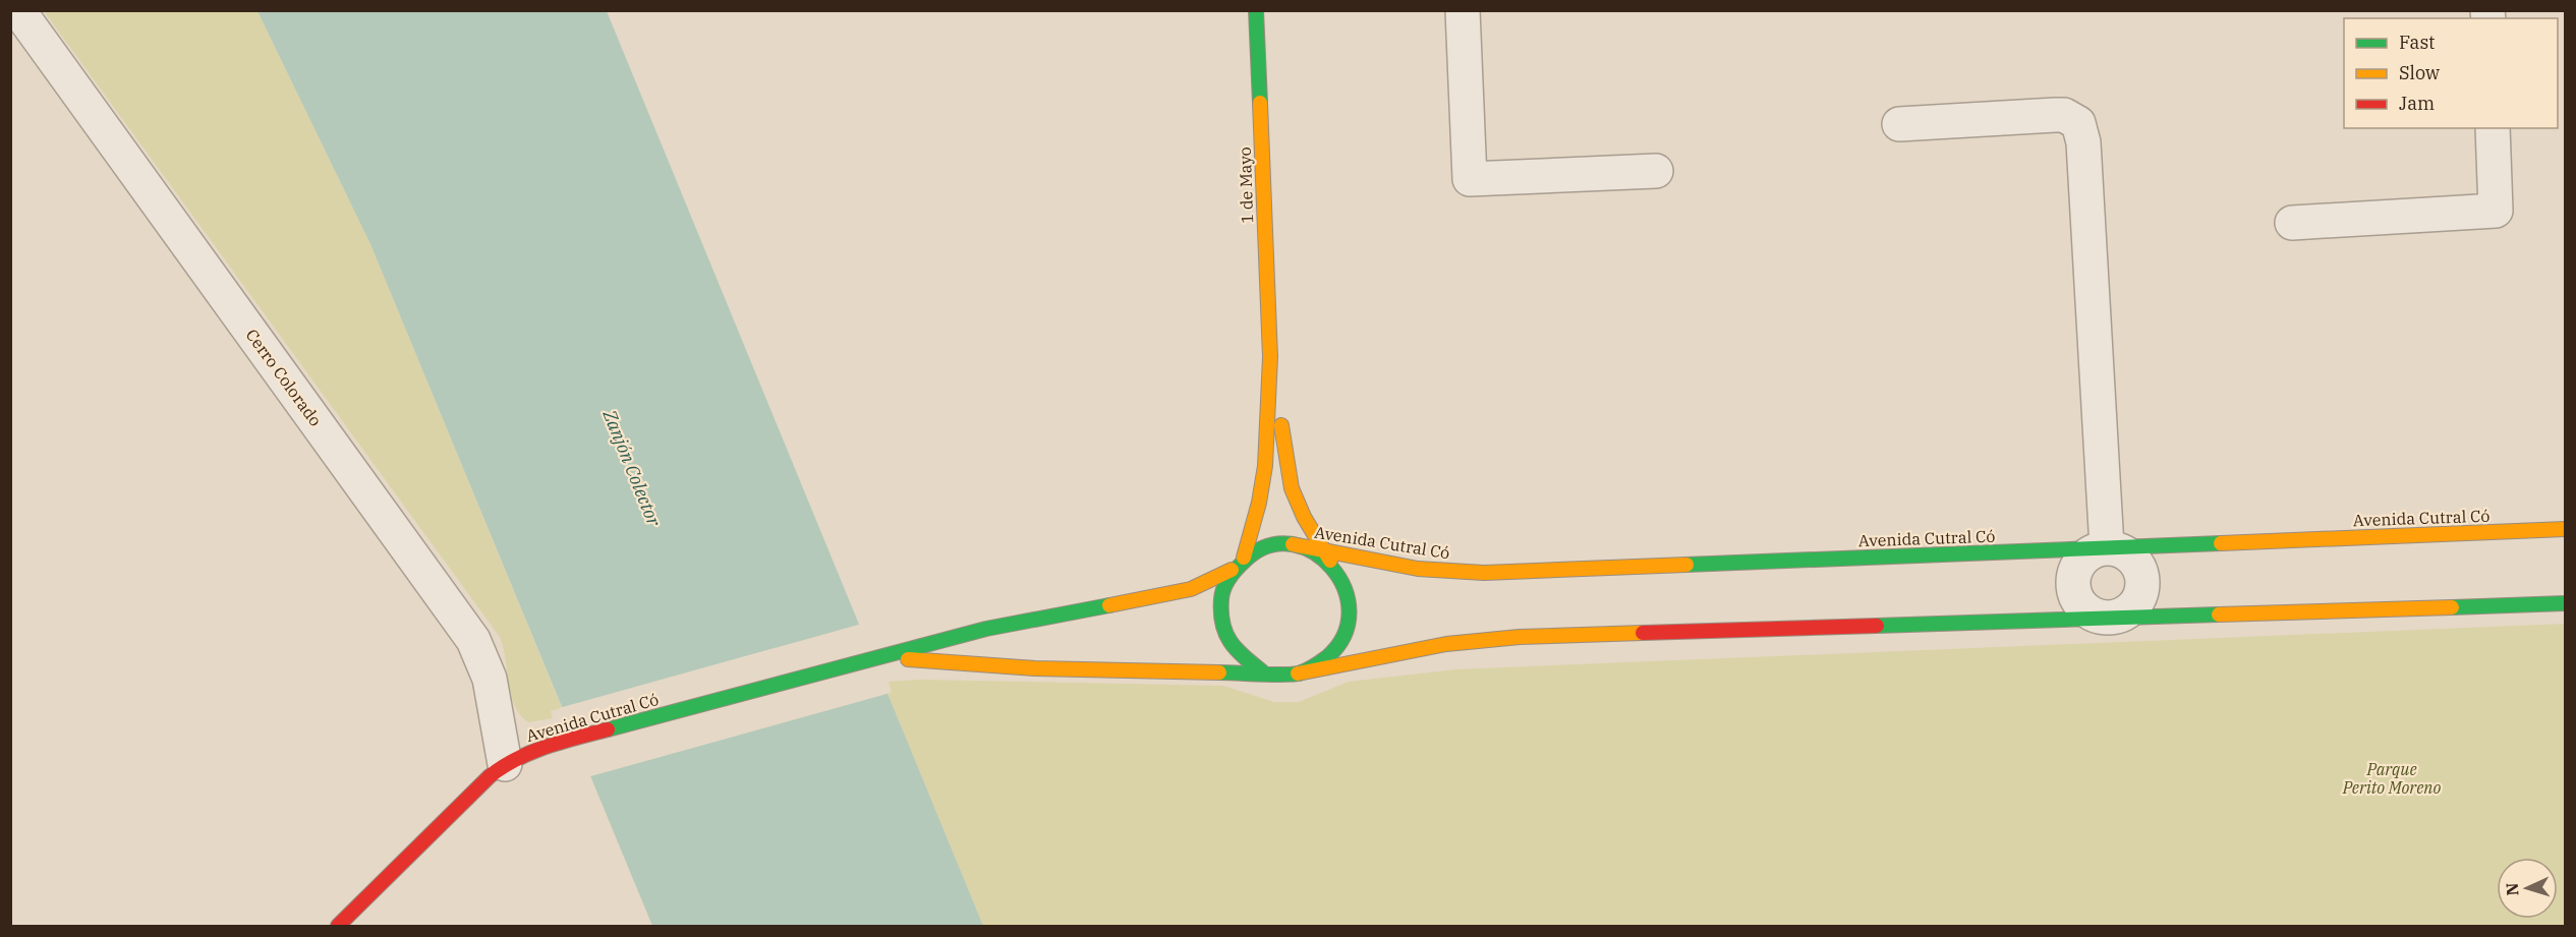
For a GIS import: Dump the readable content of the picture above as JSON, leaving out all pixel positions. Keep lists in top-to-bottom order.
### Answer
{
  "streets": {
    "main road": ["1 de Mayo", "Avenida Cutral Có"],
    "street": ["Cerro Colorado"]
  },
  "crossings": [
    ["1 de Mayo", "Avenida Cutral Có"],
    ["Cerro Colorado", "Avenida Cutral Có"]
  ],
  "water": ["Zanjón Colector"],
  "parks": ["Parque Perito Moreno"],
  "legend": ["Fast", "Slow", "Jam"],
  "north": "left"
}
